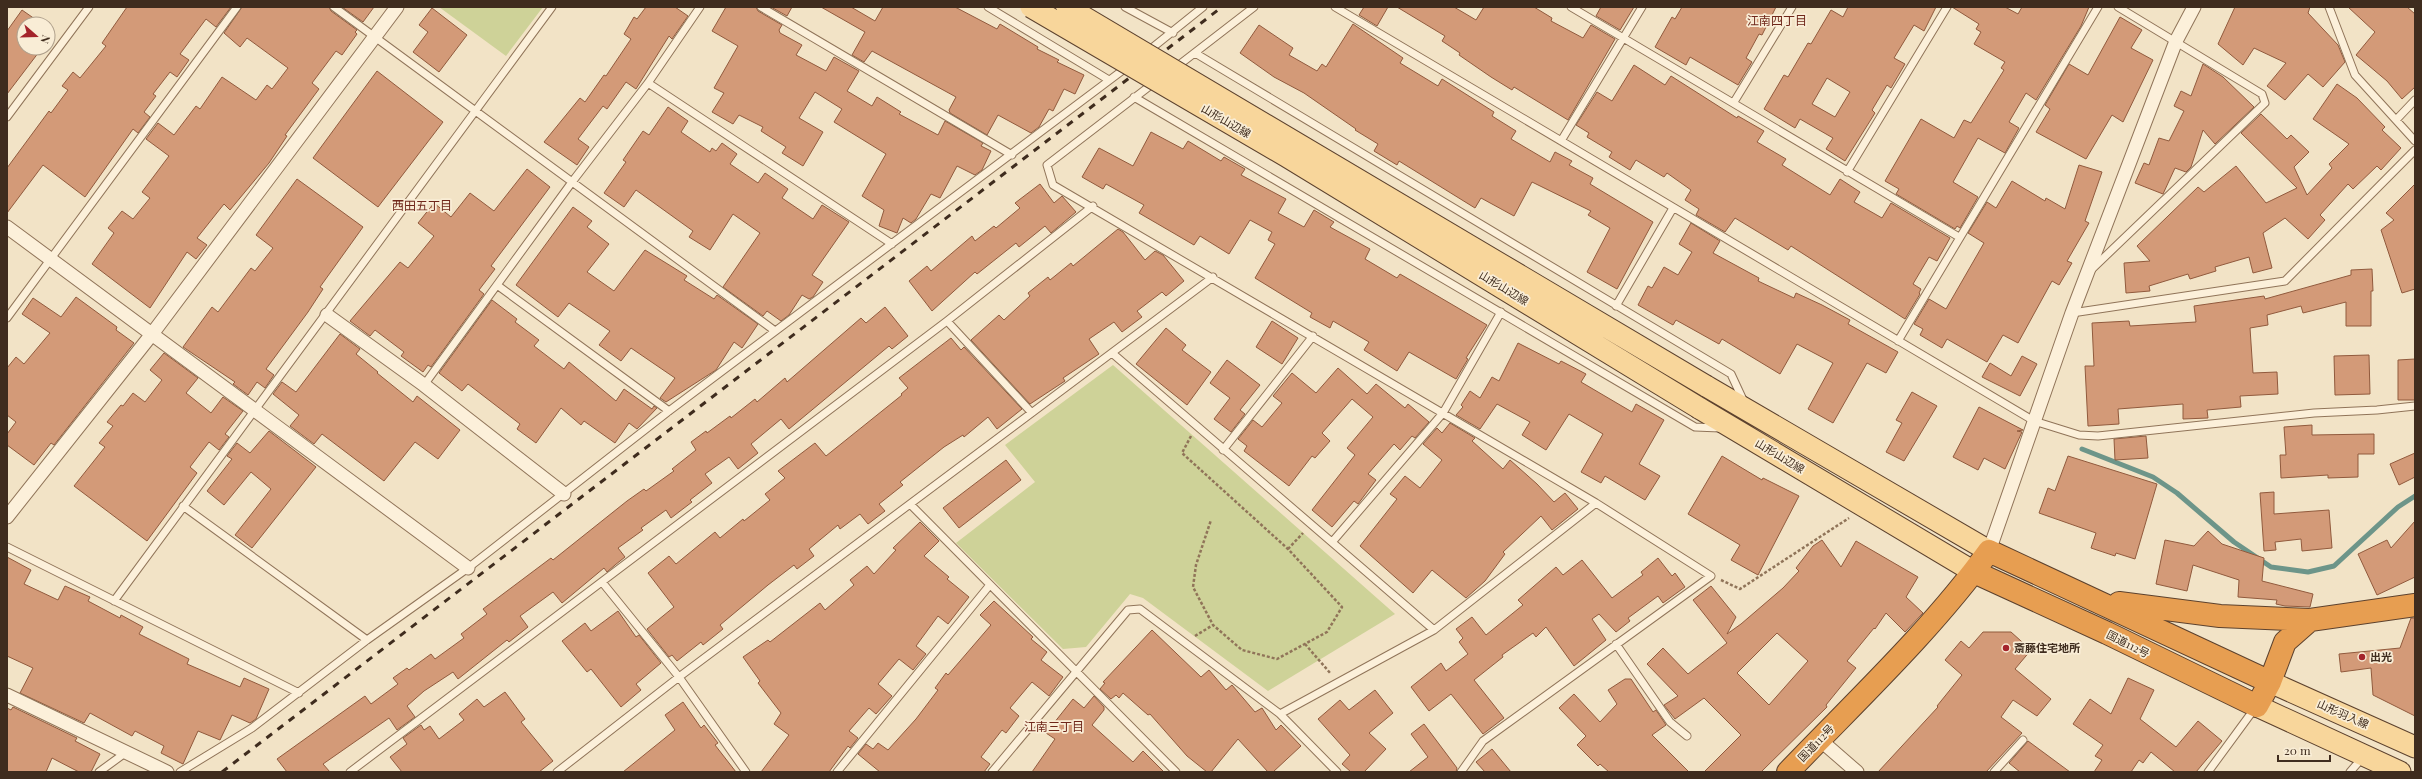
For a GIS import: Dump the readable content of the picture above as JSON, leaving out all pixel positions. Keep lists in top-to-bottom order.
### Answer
{
  "streets": {
    "highway": ["国道112号"],
    "main road": ["山形山辺線", "山形羽入線"]
  },
  "crossings": [
    ["山形山辺線", "国道112号"]
  ],
  "districts": ["江南四丁目", "西田五丁目", "江南三丁目"],
  "places": ["斎藤住宅地所", "出光"],
  "scale_bar": "20 m",
  "north": "right"
}
